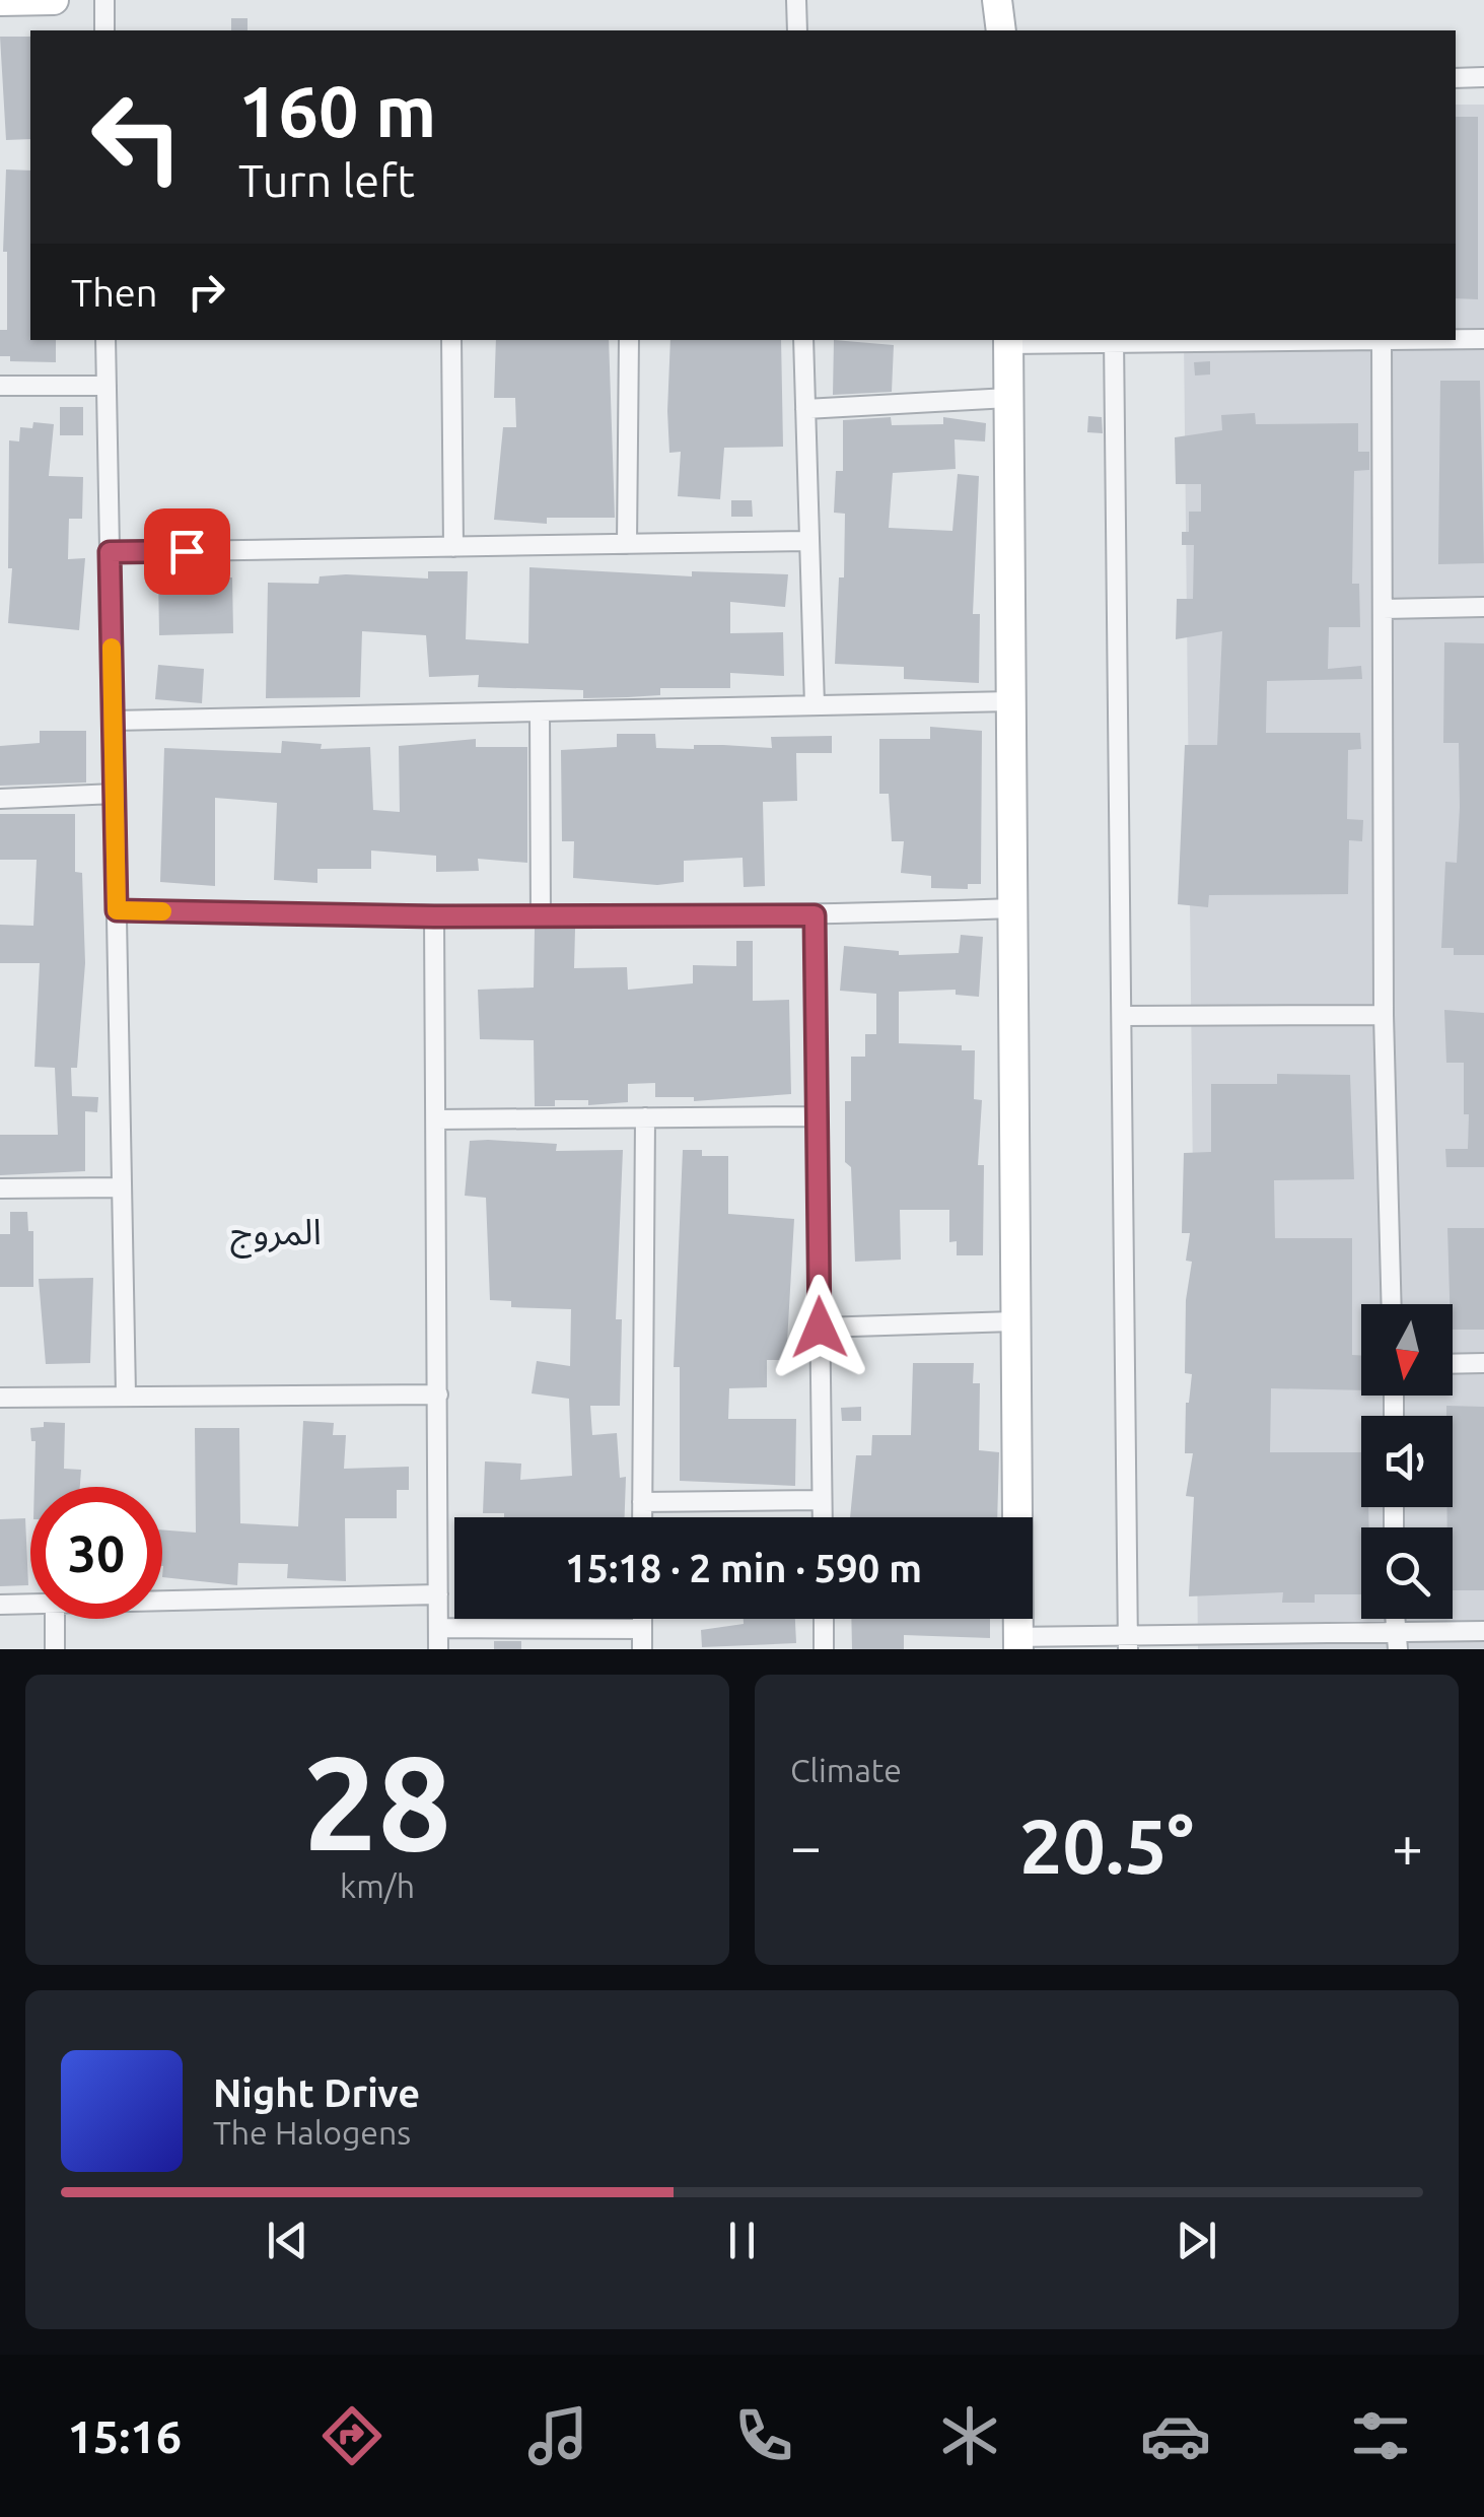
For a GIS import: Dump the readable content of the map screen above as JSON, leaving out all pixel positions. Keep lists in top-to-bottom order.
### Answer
{
  "districts": ["المروج"],
  "north": "bottom",
  "page": {
    "turn": ["160 m", "Turn left"],
    "then": "Then",
    "limit": "30",
    "trip": "15:18 · 2 min · 590 m",
    "tile": [
      ["28", "km/h"],
      "Climate"
    ],
    "heat": ["−", "20.5°", "+"],
    "song": ["Night Drive", "The Halogens"],
    "tabs": "15:16"
  }
}
